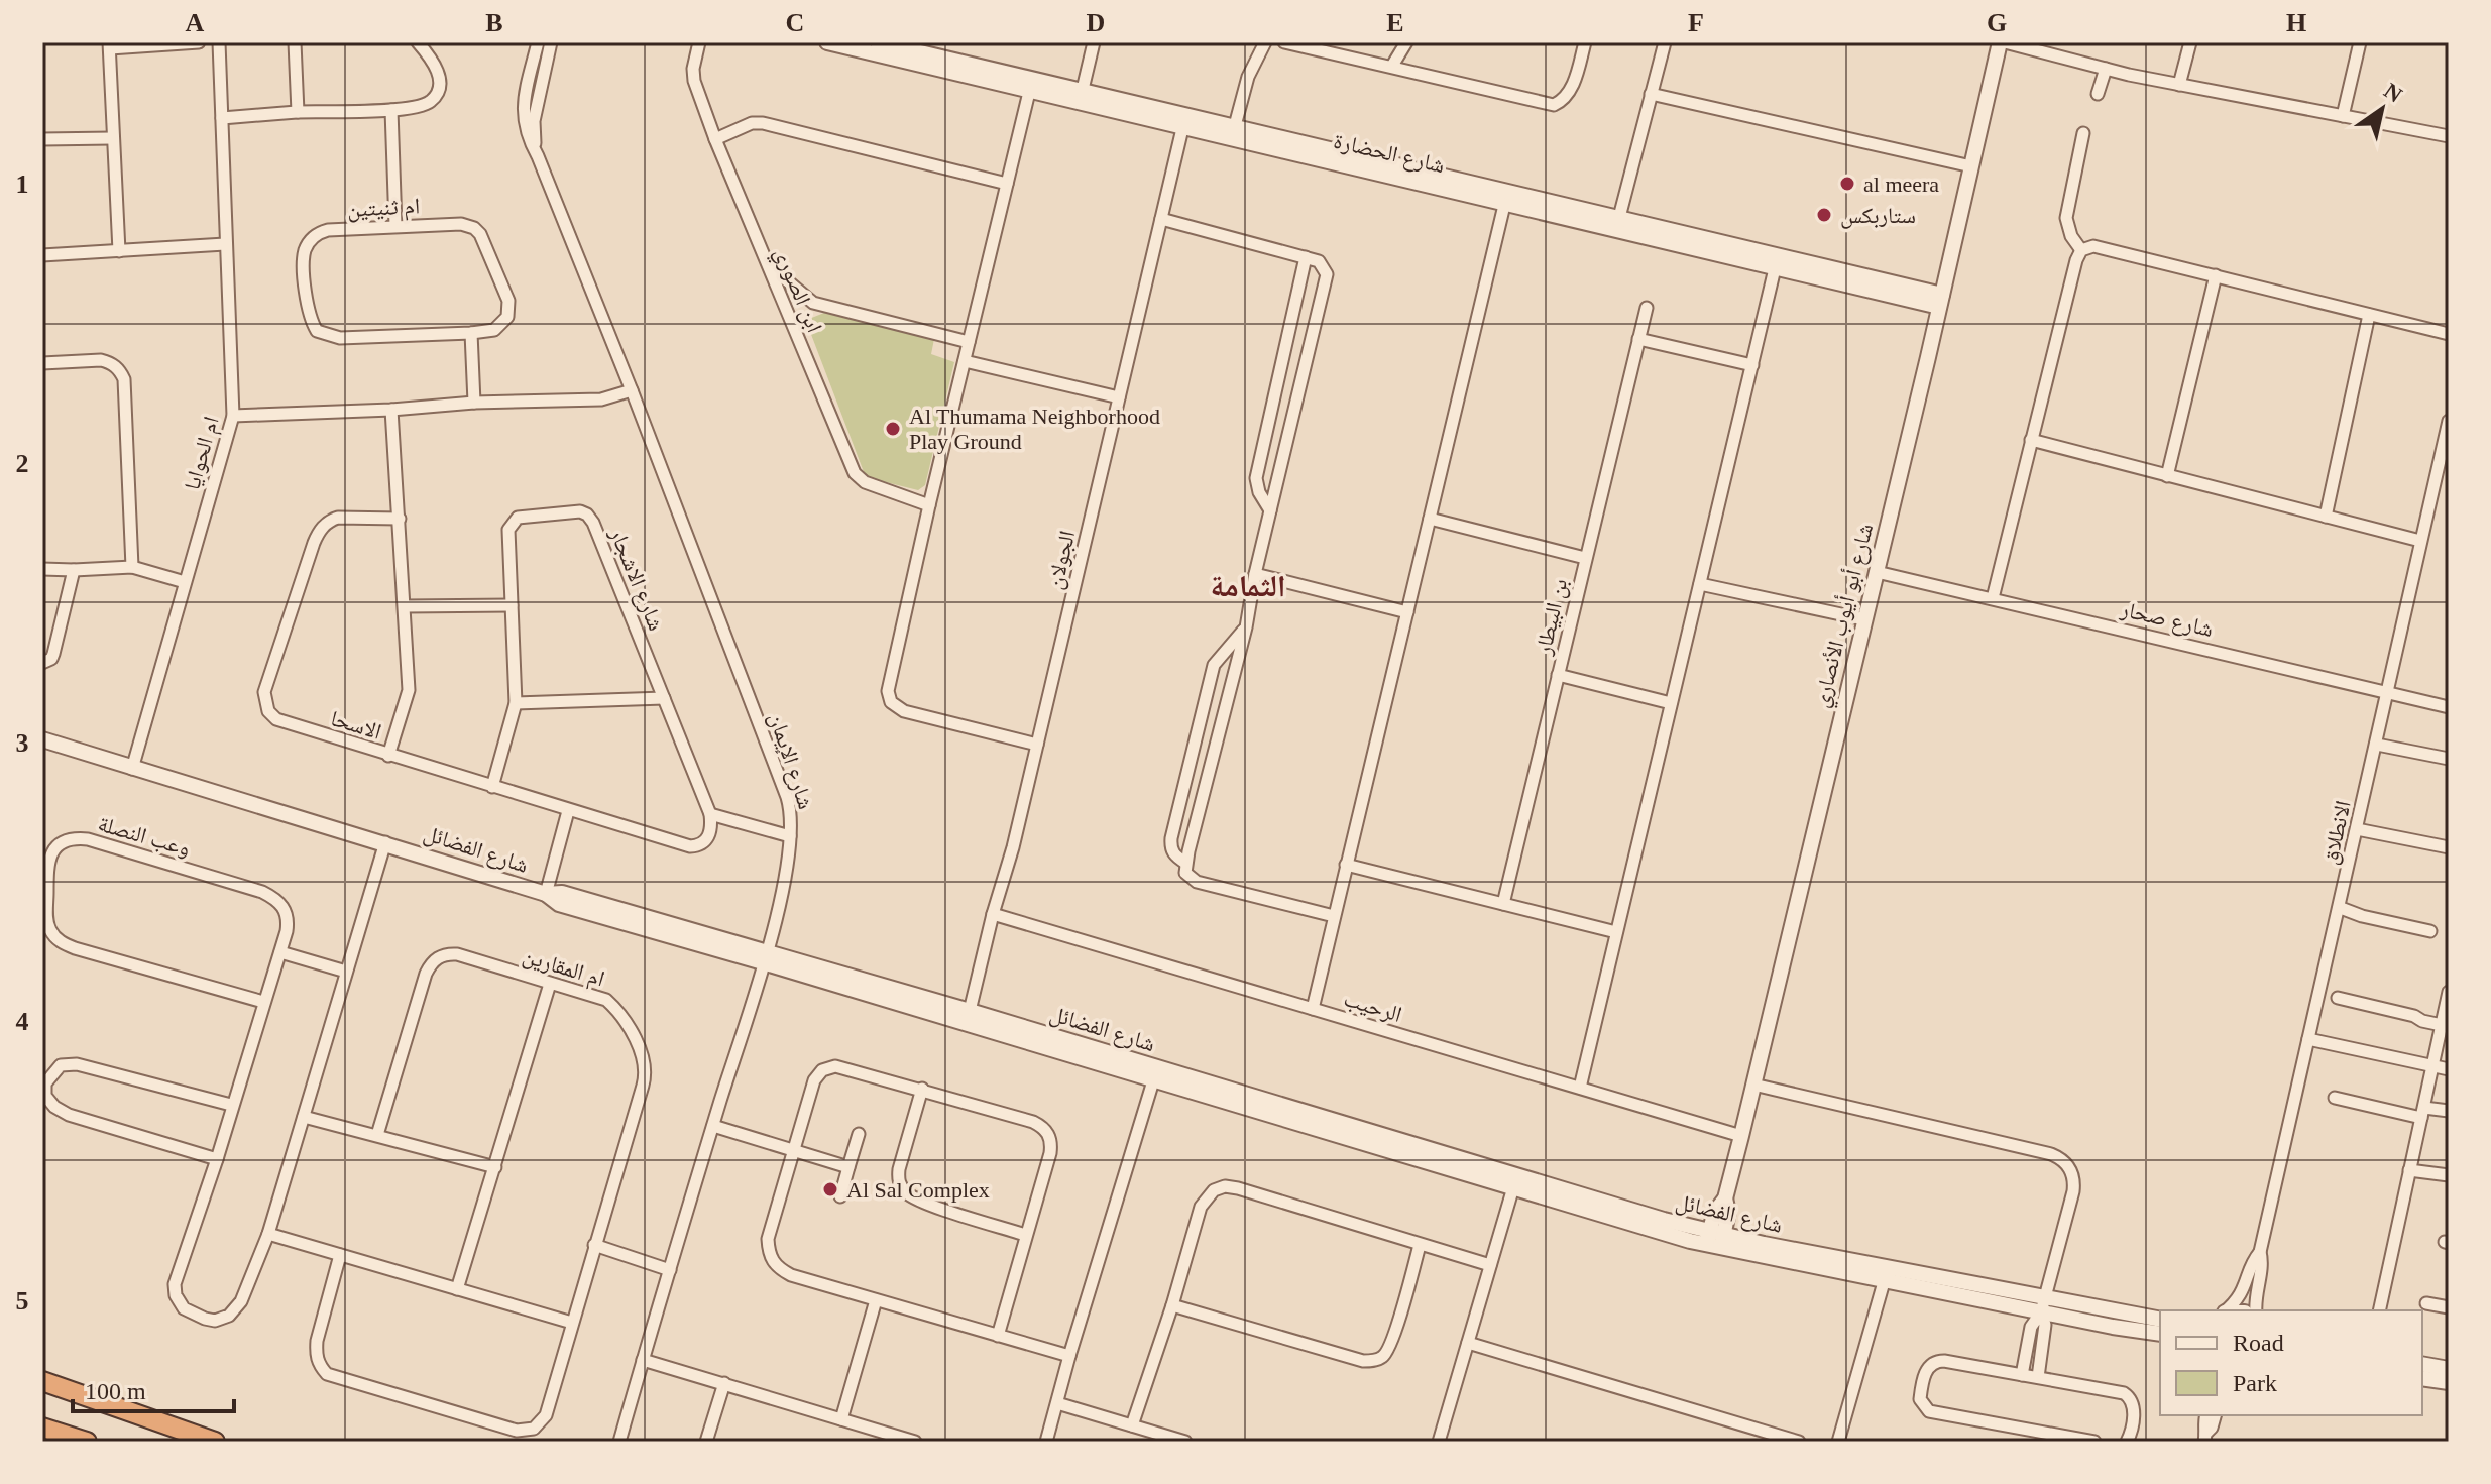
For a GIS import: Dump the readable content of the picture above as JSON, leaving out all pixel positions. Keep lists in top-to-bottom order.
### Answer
{
  "streets": {
    "street": [
      "شارع الحضارة",
      "ام ثنيتين",
      "ابن الصوري",
      "ام الحوايا",
      "الجولان",
      "شارع الاشجار",
      "شارع أبو أيوب الأنصاري",
      "بن البيطار",
      "شارع صحار",
      "الاسحا",
      "شارع الإيمان",
      "الانطلاق",
      "وعب النصلة",
      "شارع الفضائل",
      "ام المقارين",
      "الرحيب"
    ]
  },
  "crossings": [
    ["شارع الحضارة", "الجولان"],
    ["شارع الحضارة", "شارع أبو أيوب الأنصاري"],
    ["ام الحوايا", "شارع الفضائل"],
    ["الجولان", "شارع الفضائل"],
    ["الجولان", "الرحيب"],
    ["شارع الاشجار", "الاسحا"],
    ["شارع أبو أيوب الأنصاري", "شارع صحار"],
    ["شارع أبو أيوب الأنصاري", "شارع الفضائل"],
    ["شارع أبو أيوب الأنصاري", "الرحيب"],
    ["شارع صحار", "الانطلاق"],
    ["شارع الإيمان", "شارع الفضائل"]
  ],
  "districts": ["الثمامة"],
  "places": [
    "al meera",
    "ستاربكس",
    "Al Thumama Neighborhood Play Ground",
    "Al Sal Complex"
  ],
  "legend": ["Road", "Park"],
  "scale_bar": "100 m",
  "north": "top right",
  "grid": {
    "columns": [
      "A",
      "B",
      "C",
      "D",
      "E",
      "F",
      "G",
      "H"
    ],
    "rows": [
      "1",
      "2",
      "3",
      "4",
      "5"
    ]
  }
}
